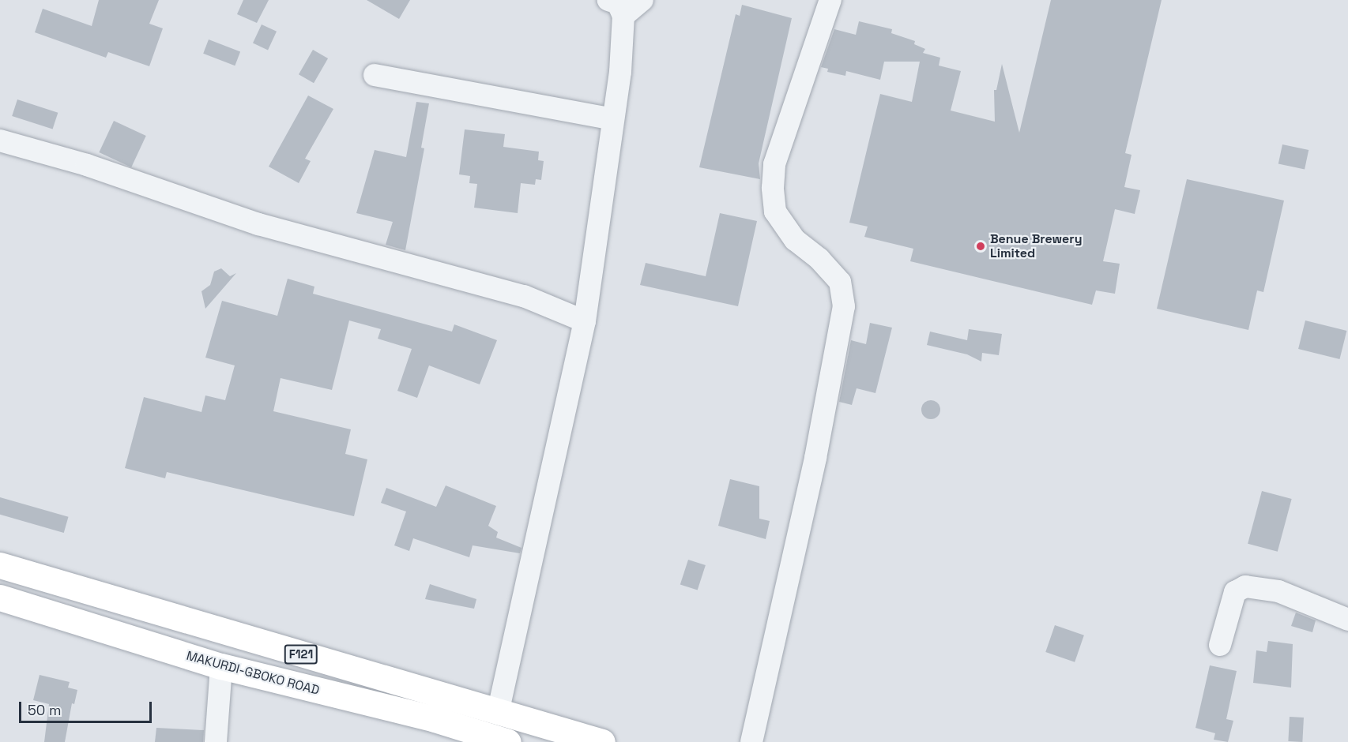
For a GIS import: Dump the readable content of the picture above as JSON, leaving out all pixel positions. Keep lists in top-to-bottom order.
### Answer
{
  "streets": {
    "main road": ["F121", "MAKURDI-GBOKO ROAD"]
  },
  "places": ["Benue Brewery Limited"],
  "scale_bar": "50 m"
}
